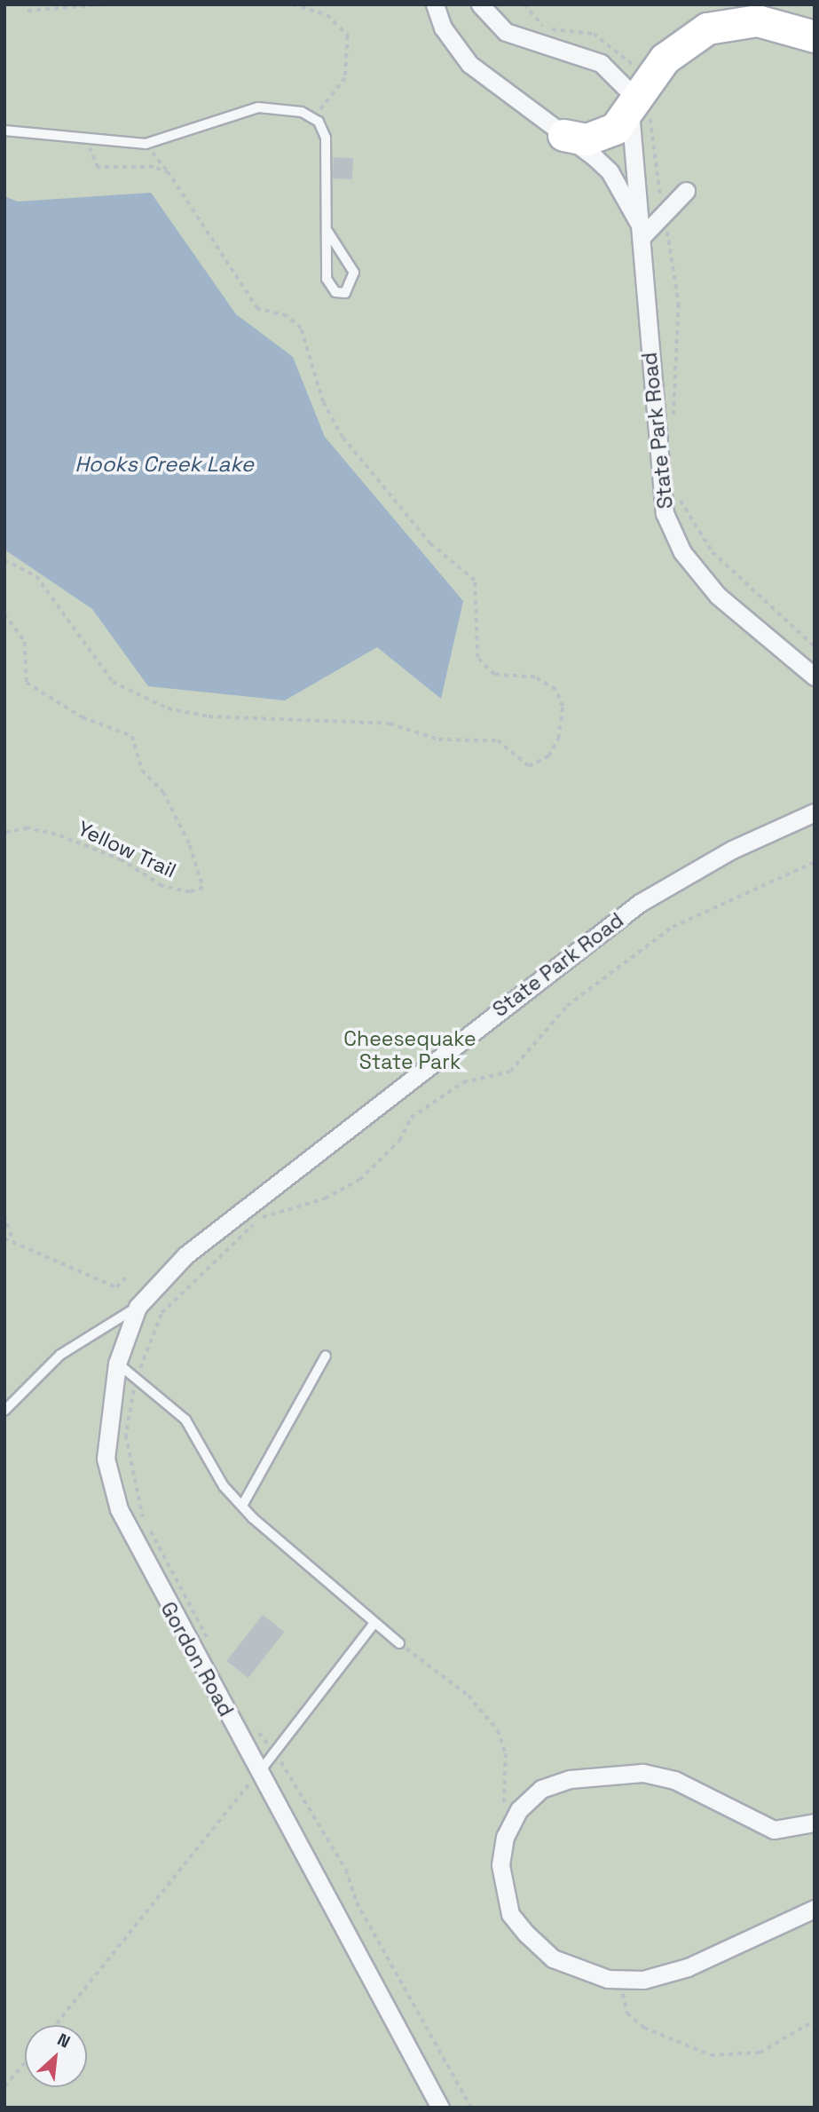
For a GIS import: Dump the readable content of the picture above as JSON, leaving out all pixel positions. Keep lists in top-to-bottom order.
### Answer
{
  "streets": {
    "street": ["State Park Road", "Gordon Road"],
    "path": ["Yellow Trail"]
  },
  "crossings": [
    ["State Park Road", "Gordon Road"]
  ],
  "water": ["Hooks Creek Lake"],
  "parks": ["Cheesequake State Park"],
  "north": "top right"
}
